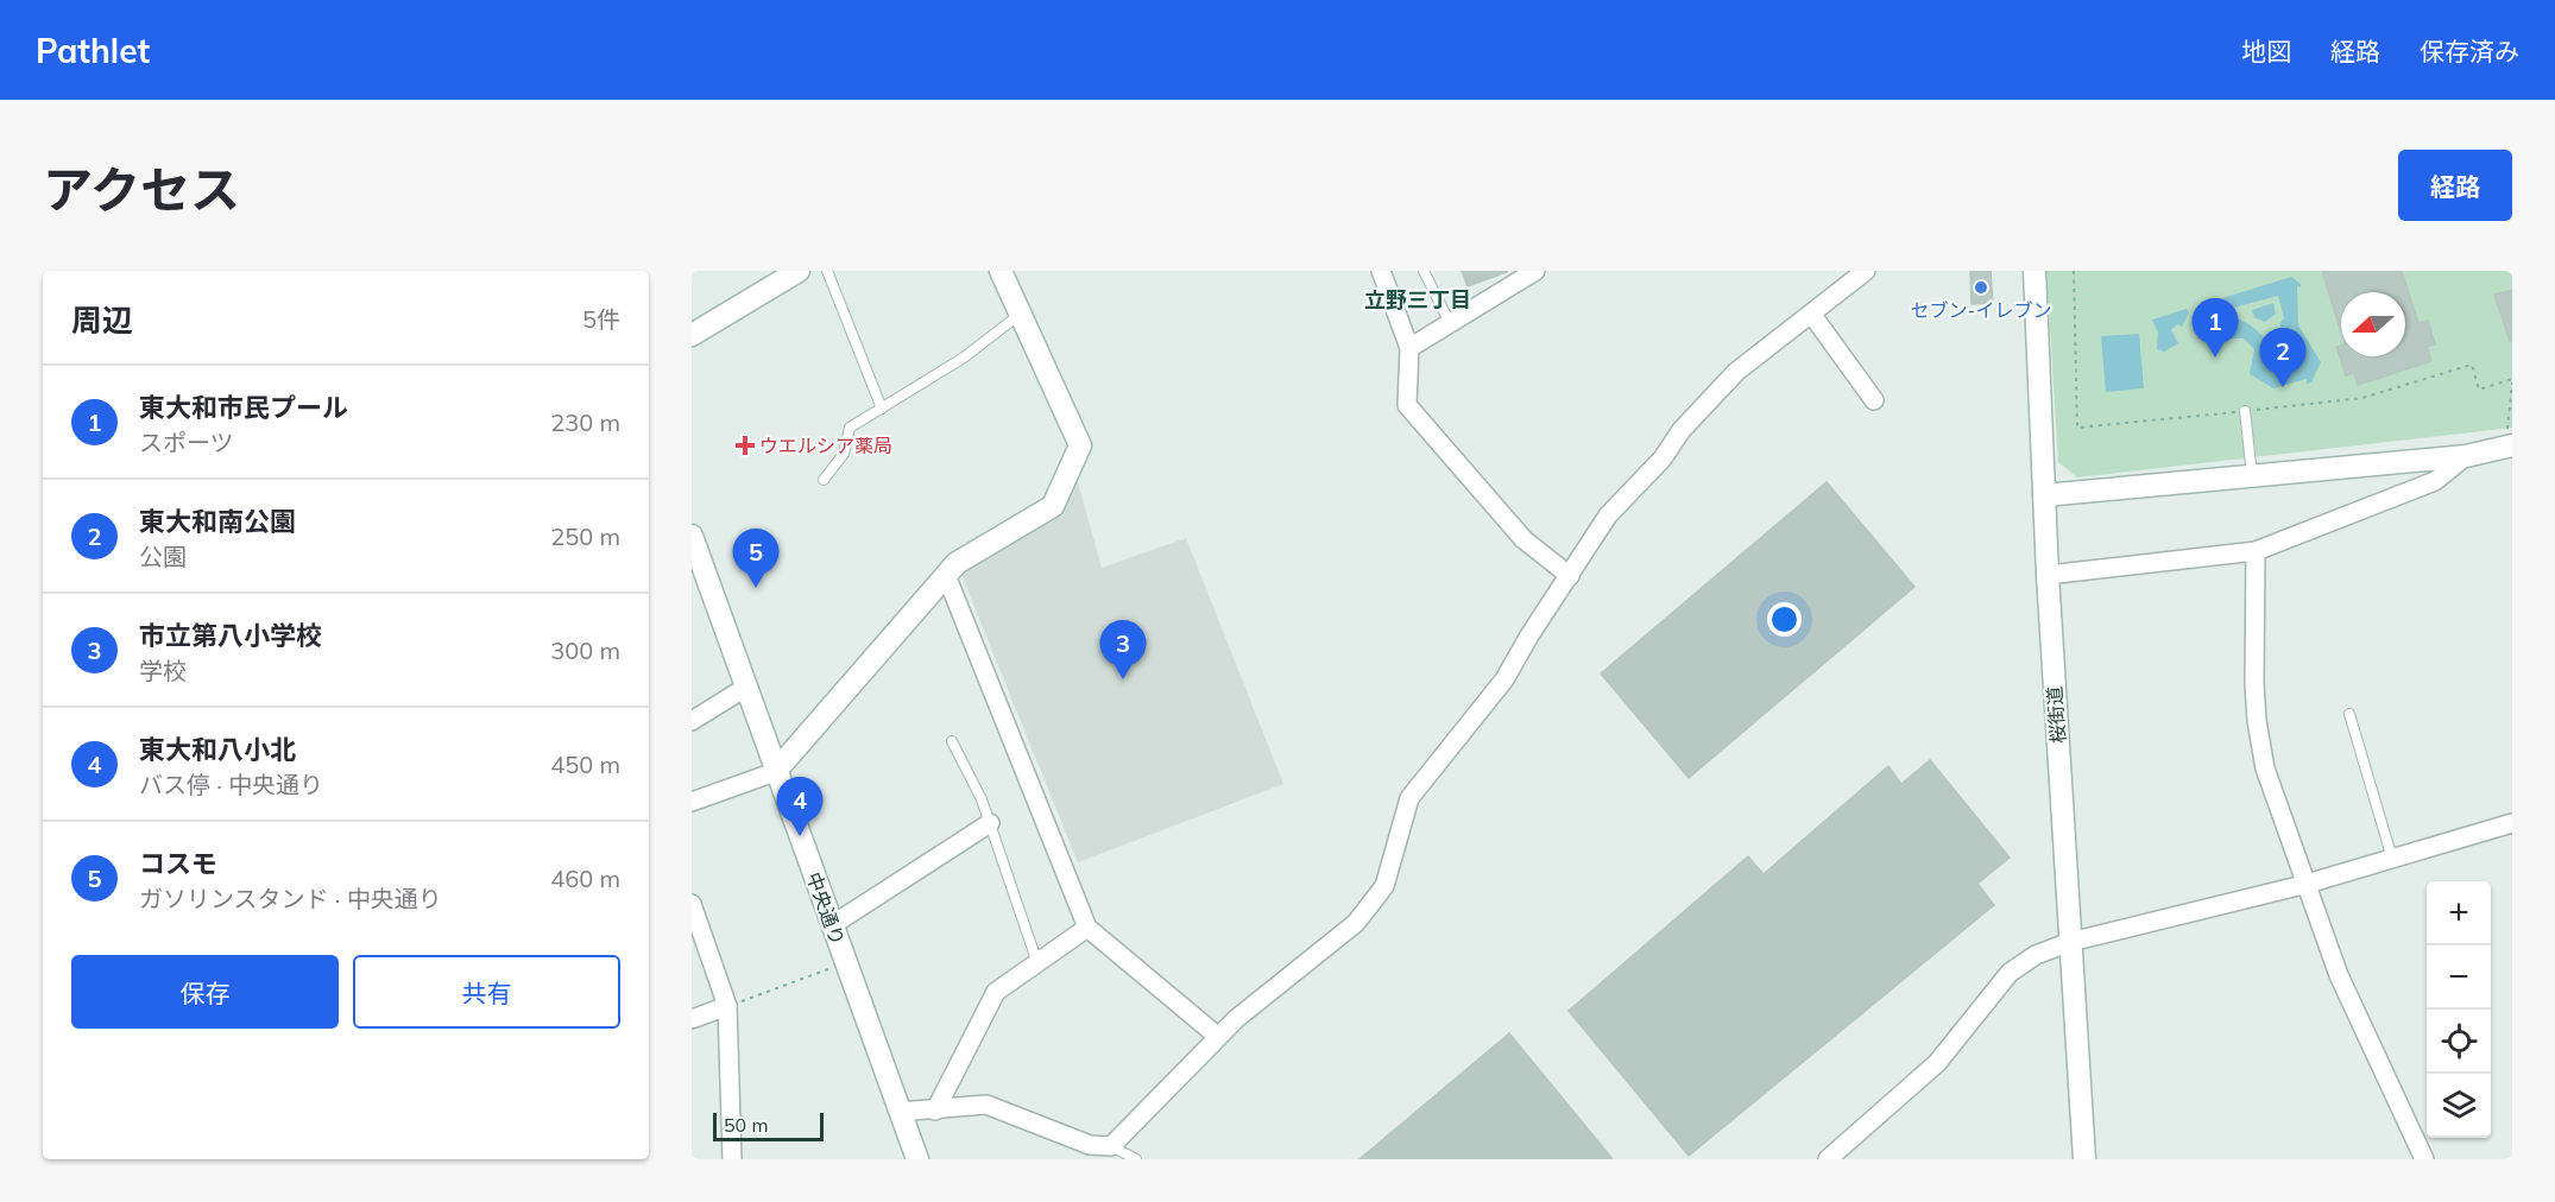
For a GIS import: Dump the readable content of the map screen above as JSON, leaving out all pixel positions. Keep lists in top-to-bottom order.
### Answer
{
  "streets": {
    "street": ["桜街道", "中央通り"]
  },
  "districts": ["立野三丁目"],
  "places": {
    "other": ["セブン-イレブン"],
    "health": ["ウエルシア薬局"]
  },
  "scale_bar": "50 m",
  "north": "left",
  "page": {
    "header": "Pathlet",
    "nav": ["地図", "経路", "保存済み"],
    "title": "アクセス",
    "buttons": [
      "経路",
      ["保存", "共有"]
    ],
    "heading": ["周辺", "5件"],
    "pins": [
      "1",
      "2",
      "5",
      "3",
      "4"
    ],
    "list": [
      {
        "mark": "1",
        "name": "東大和市民プール",
        "note": "スポーツ",
        "value": "230 m"
      },
      {
        "mark": "2",
        "name": "東大和南公園",
        "note": "公園",
        "value": "250 m"
      },
      {
        "mark": "3",
        "name": "市立第八小学校",
        "note": "学校",
        "value": "300 m"
      },
      {
        "mark": "4",
        "name": "東大和八小北",
        "note": "バス停 · 中央通り",
        "value": "450 m"
      },
      {
        "mark": "5",
        "name": "コスモ",
        "note": "ガソリンスタンド · 中央通り",
        "value": "460 m"
      }
    ],
    "map_buttons": ["+", "−"],
    "scale": "50 m"
  }
}
